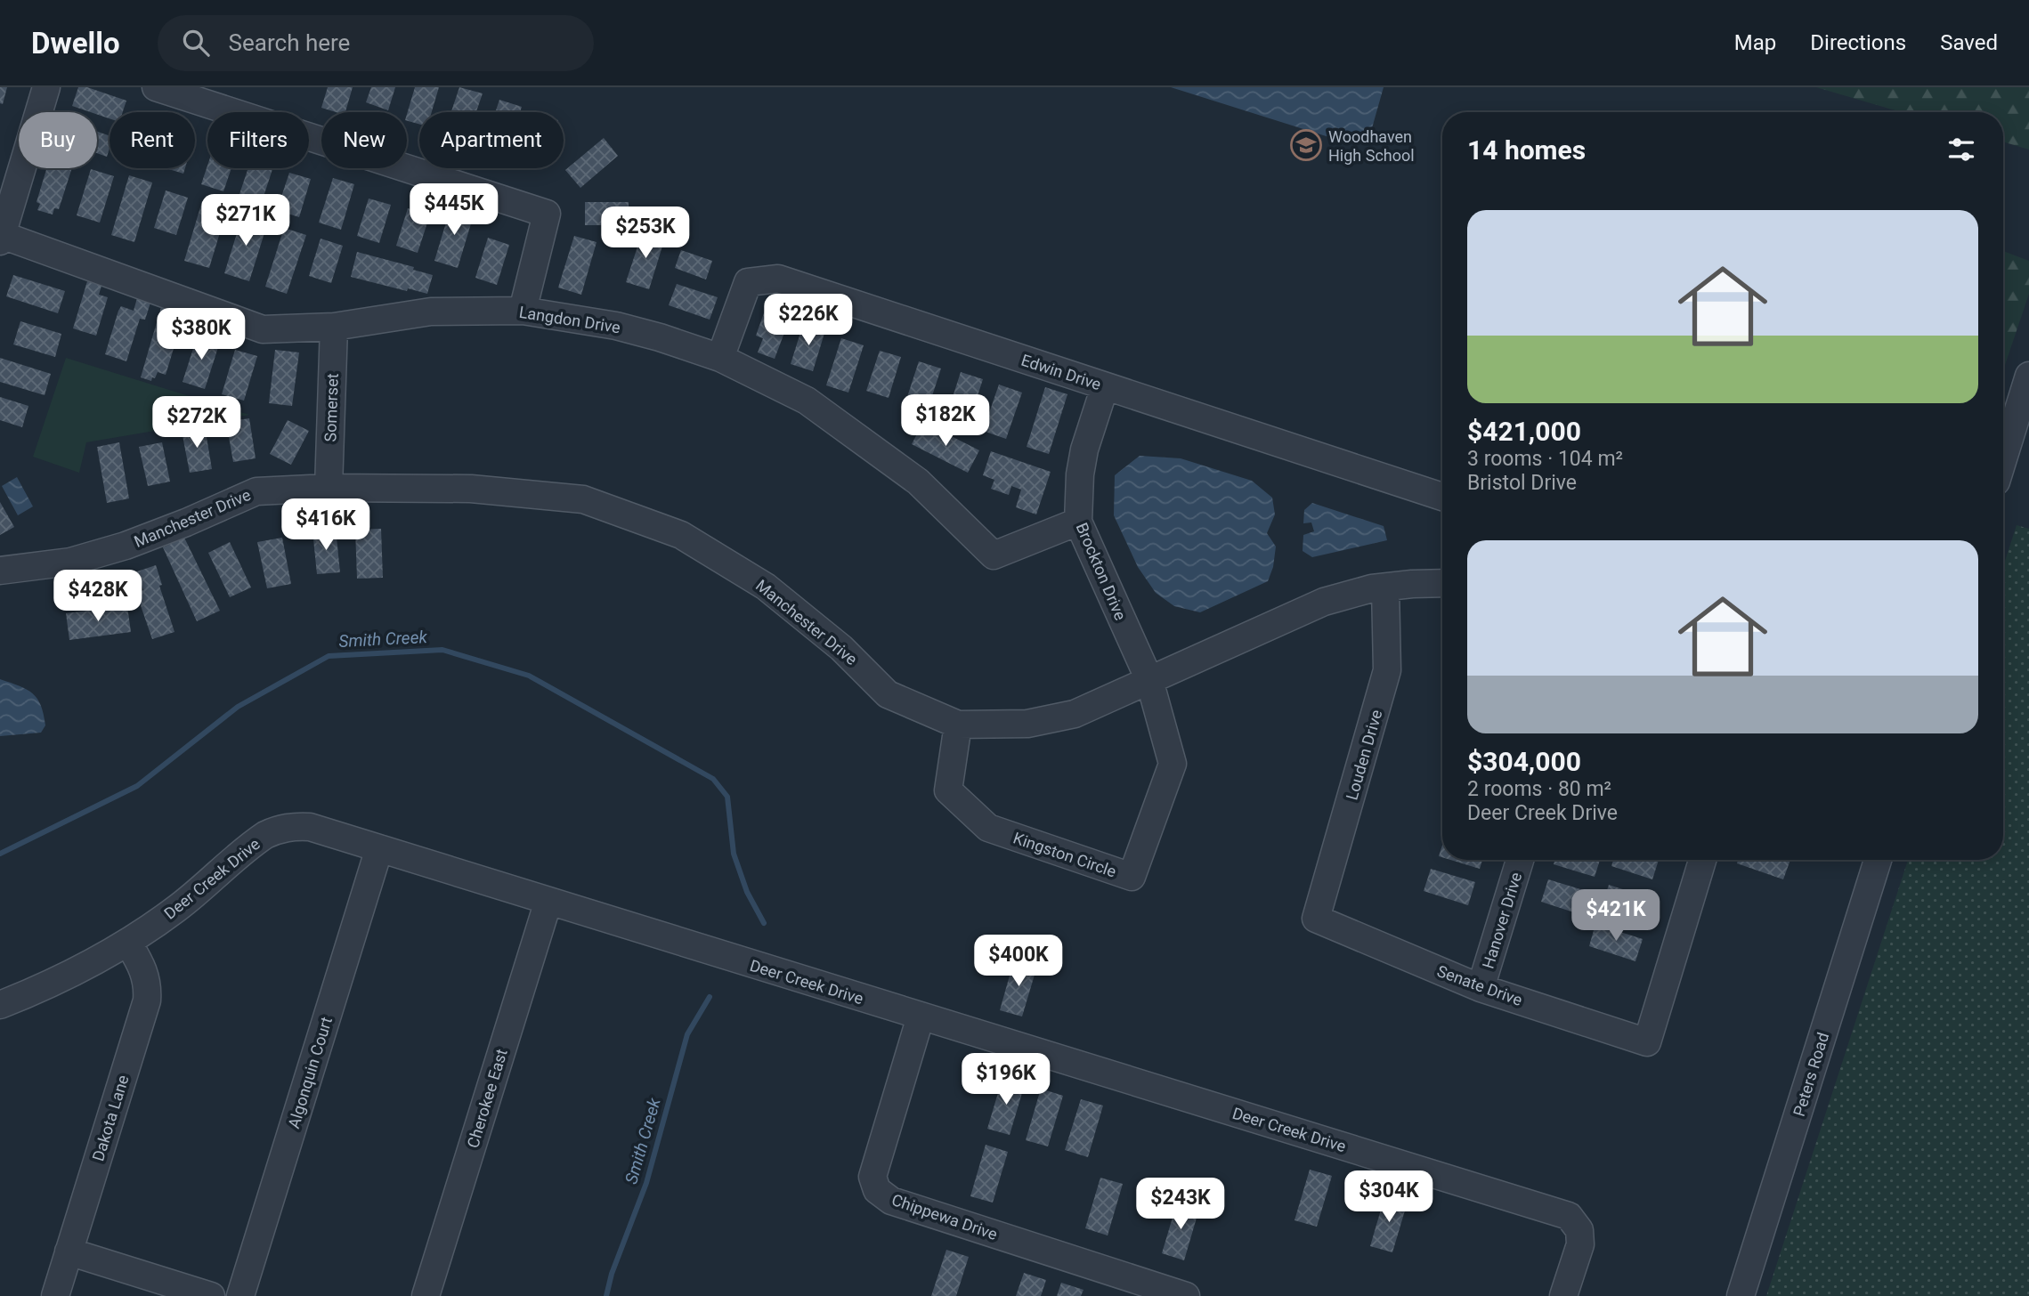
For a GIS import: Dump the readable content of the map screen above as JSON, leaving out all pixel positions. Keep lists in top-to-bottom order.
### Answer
{
  "streets": {
    "street": [
      "Langdon Drive",
      "Edwin Drive",
      "Somerset",
      "Manchester Drive",
      "Brockton Drive",
      "Louden Drive",
      "Kingston Circle",
      "Deer Creek Drive",
      "Hanover Drive",
      "Senate Drive",
      "Algonquin Court",
      "Peters Road",
      "Cherokee East",
      "Dakota Lane",
      "Chippewa Drive"
    ]
  },
  "crossings": [
    ["Langdon Drive", "Edwin Drive"],
    ["Langdon Drive", "Somerset"],
    ["Langdon Drive", "Brockton Drive"],
    ["Edwin Drive", "Brockton Drive"],
    ["Somerset", "Manchester Drive"],
    ["Manchester Drive", "Brockton Drive"],
    ["Manchester Drive", "Louden Drive"],
    ["Manchester Drive", "Kingston Circle"],
    ["Brockton Drive", "Kingston Circle"],
    ["Louden Drive", "Senate Drive"],
    ["Deer Creek Drive", "Algonquin Court"],
    ["Deer Creek Drive", "Cherokee East"],
    ["Deer Creek Drive", "Dakota Lane"],
    ["Deer Creek Drive", "Chippewa Drive"],
    ["Hanover Drive", "Senate Drive"]
  ],
  "water": ["Smith Creek"],
  "places": {
    "school or university": ["Woodhaven High School"]
  },
  "page": {
    "header": "Dwello",
    "search": "Search here",
    "nav": ["Map", "Directions", "Saved"],
    "chip": [
      "Buy",
      "Rent",
      "Filters",
      "New",
      "Apartment"
    ],
    "heading": "14 homes",
    "price": [
      "$445K",
      "$271K",
      "$253K",
      "$226K",
      "$380K",
      "$182K",
      "$272K",
      "$416K",
      "$428K",
      "$421K",
      "$400K",
      "$196K",
      "$304K",
      "$243K"
    ],
    "list": [
      {
        "name": "$421,000",
        "note": "3 rooms · 104 m² · Bristol Drive"
      },
      {
        "name": "$304,000",
        "note": "2 rooms · 80 m² · Deer Creek Drive"
      }
    ]
  }
}
